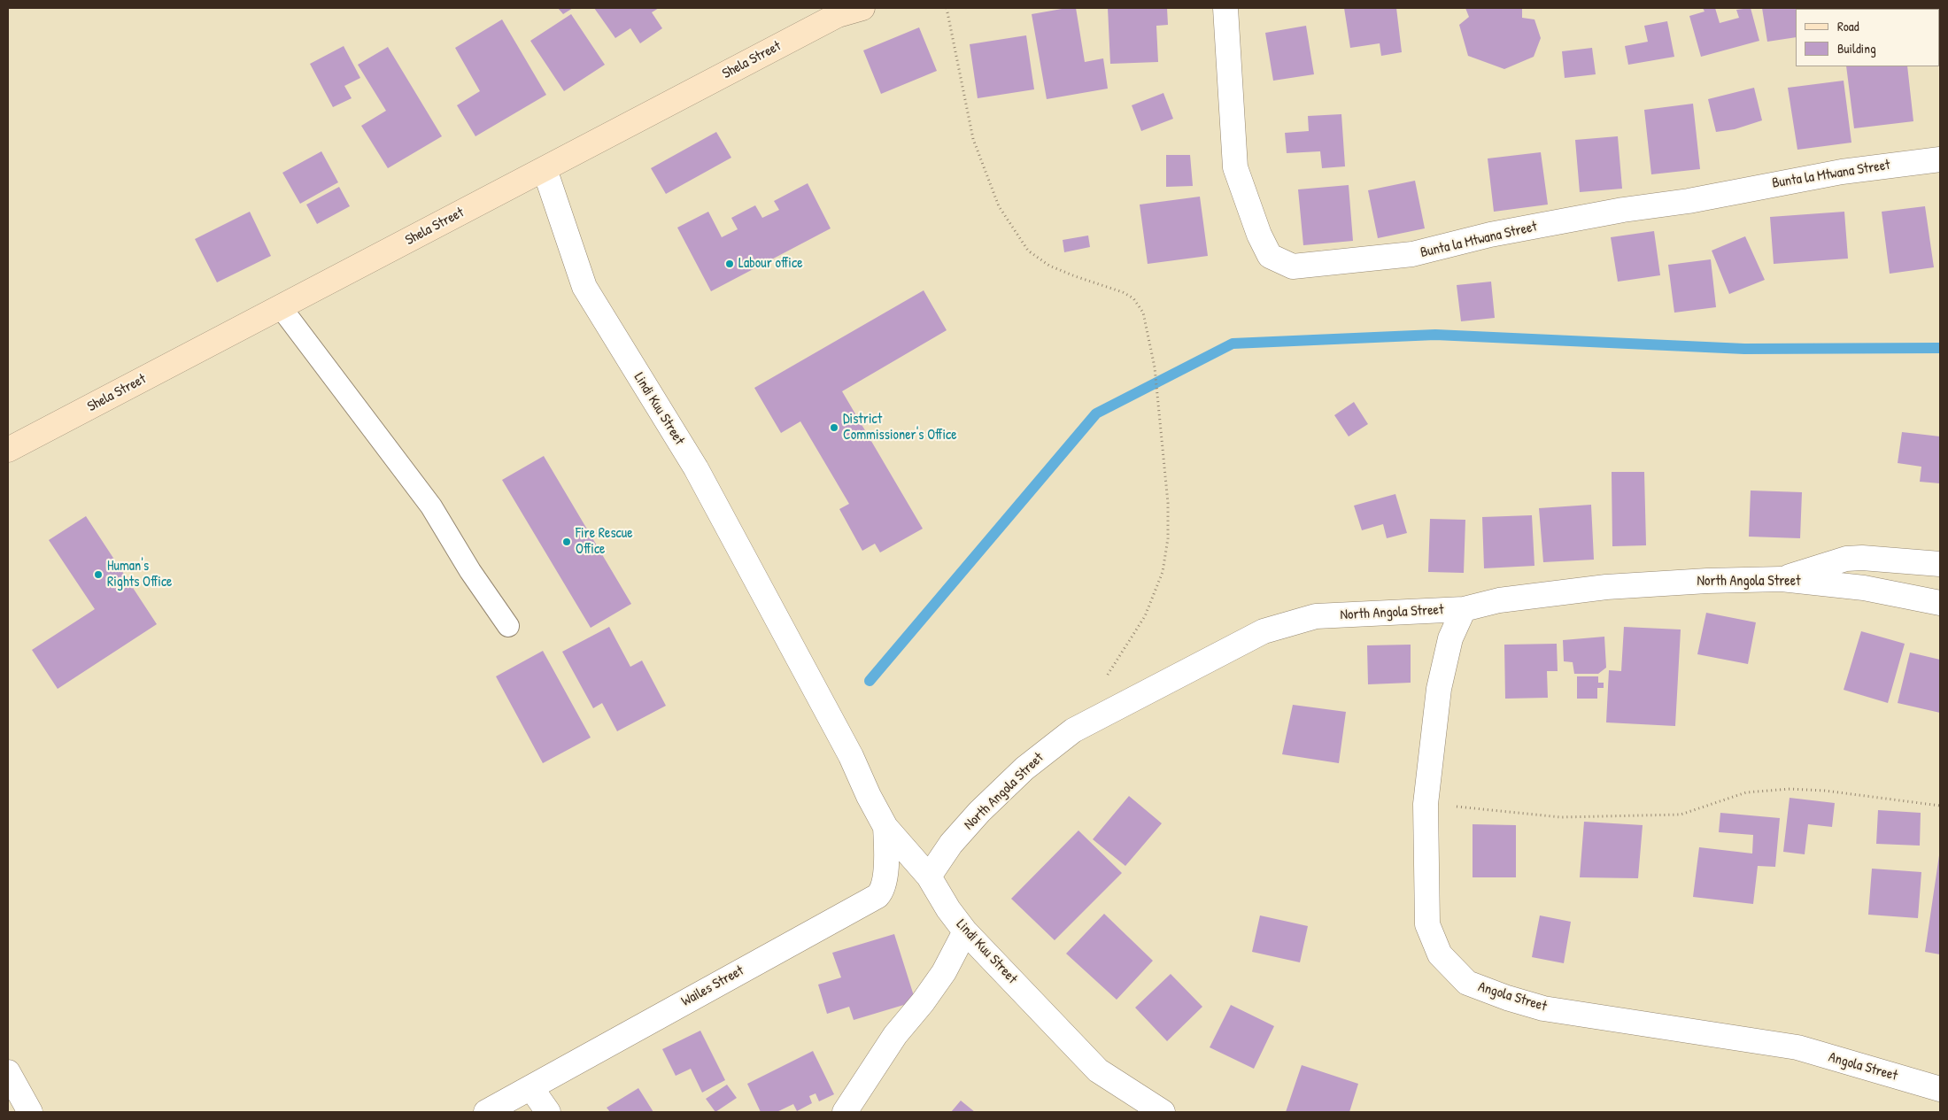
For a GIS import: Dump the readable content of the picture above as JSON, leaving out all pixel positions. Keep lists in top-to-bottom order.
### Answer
{
  "streets": {
    "main road": ["Shela Street"],
    "street": [
      "Bunta la Mtwana Street",
      "Lindi Kuu Street",
      "North Angola Street",
      "Wailes Street",
      "Angola Street"
    ]
  },
  "crossings": [
    ["Shela Street", "Lindi Kuu Street"],
    ["Lindi Kuu Street", "North Angola Street"],
    ["Lindi Kuu Street", "Wailes Street"],
    ["North Angola Street", "Angola Street"]
  ],
  "places": [
    "Labour office",
    "District Commissioner's Office",
    "Fire Rescue Office",
    "Human's Rights Office"
  ],
  "legend": ["Road", "Building"]
}
